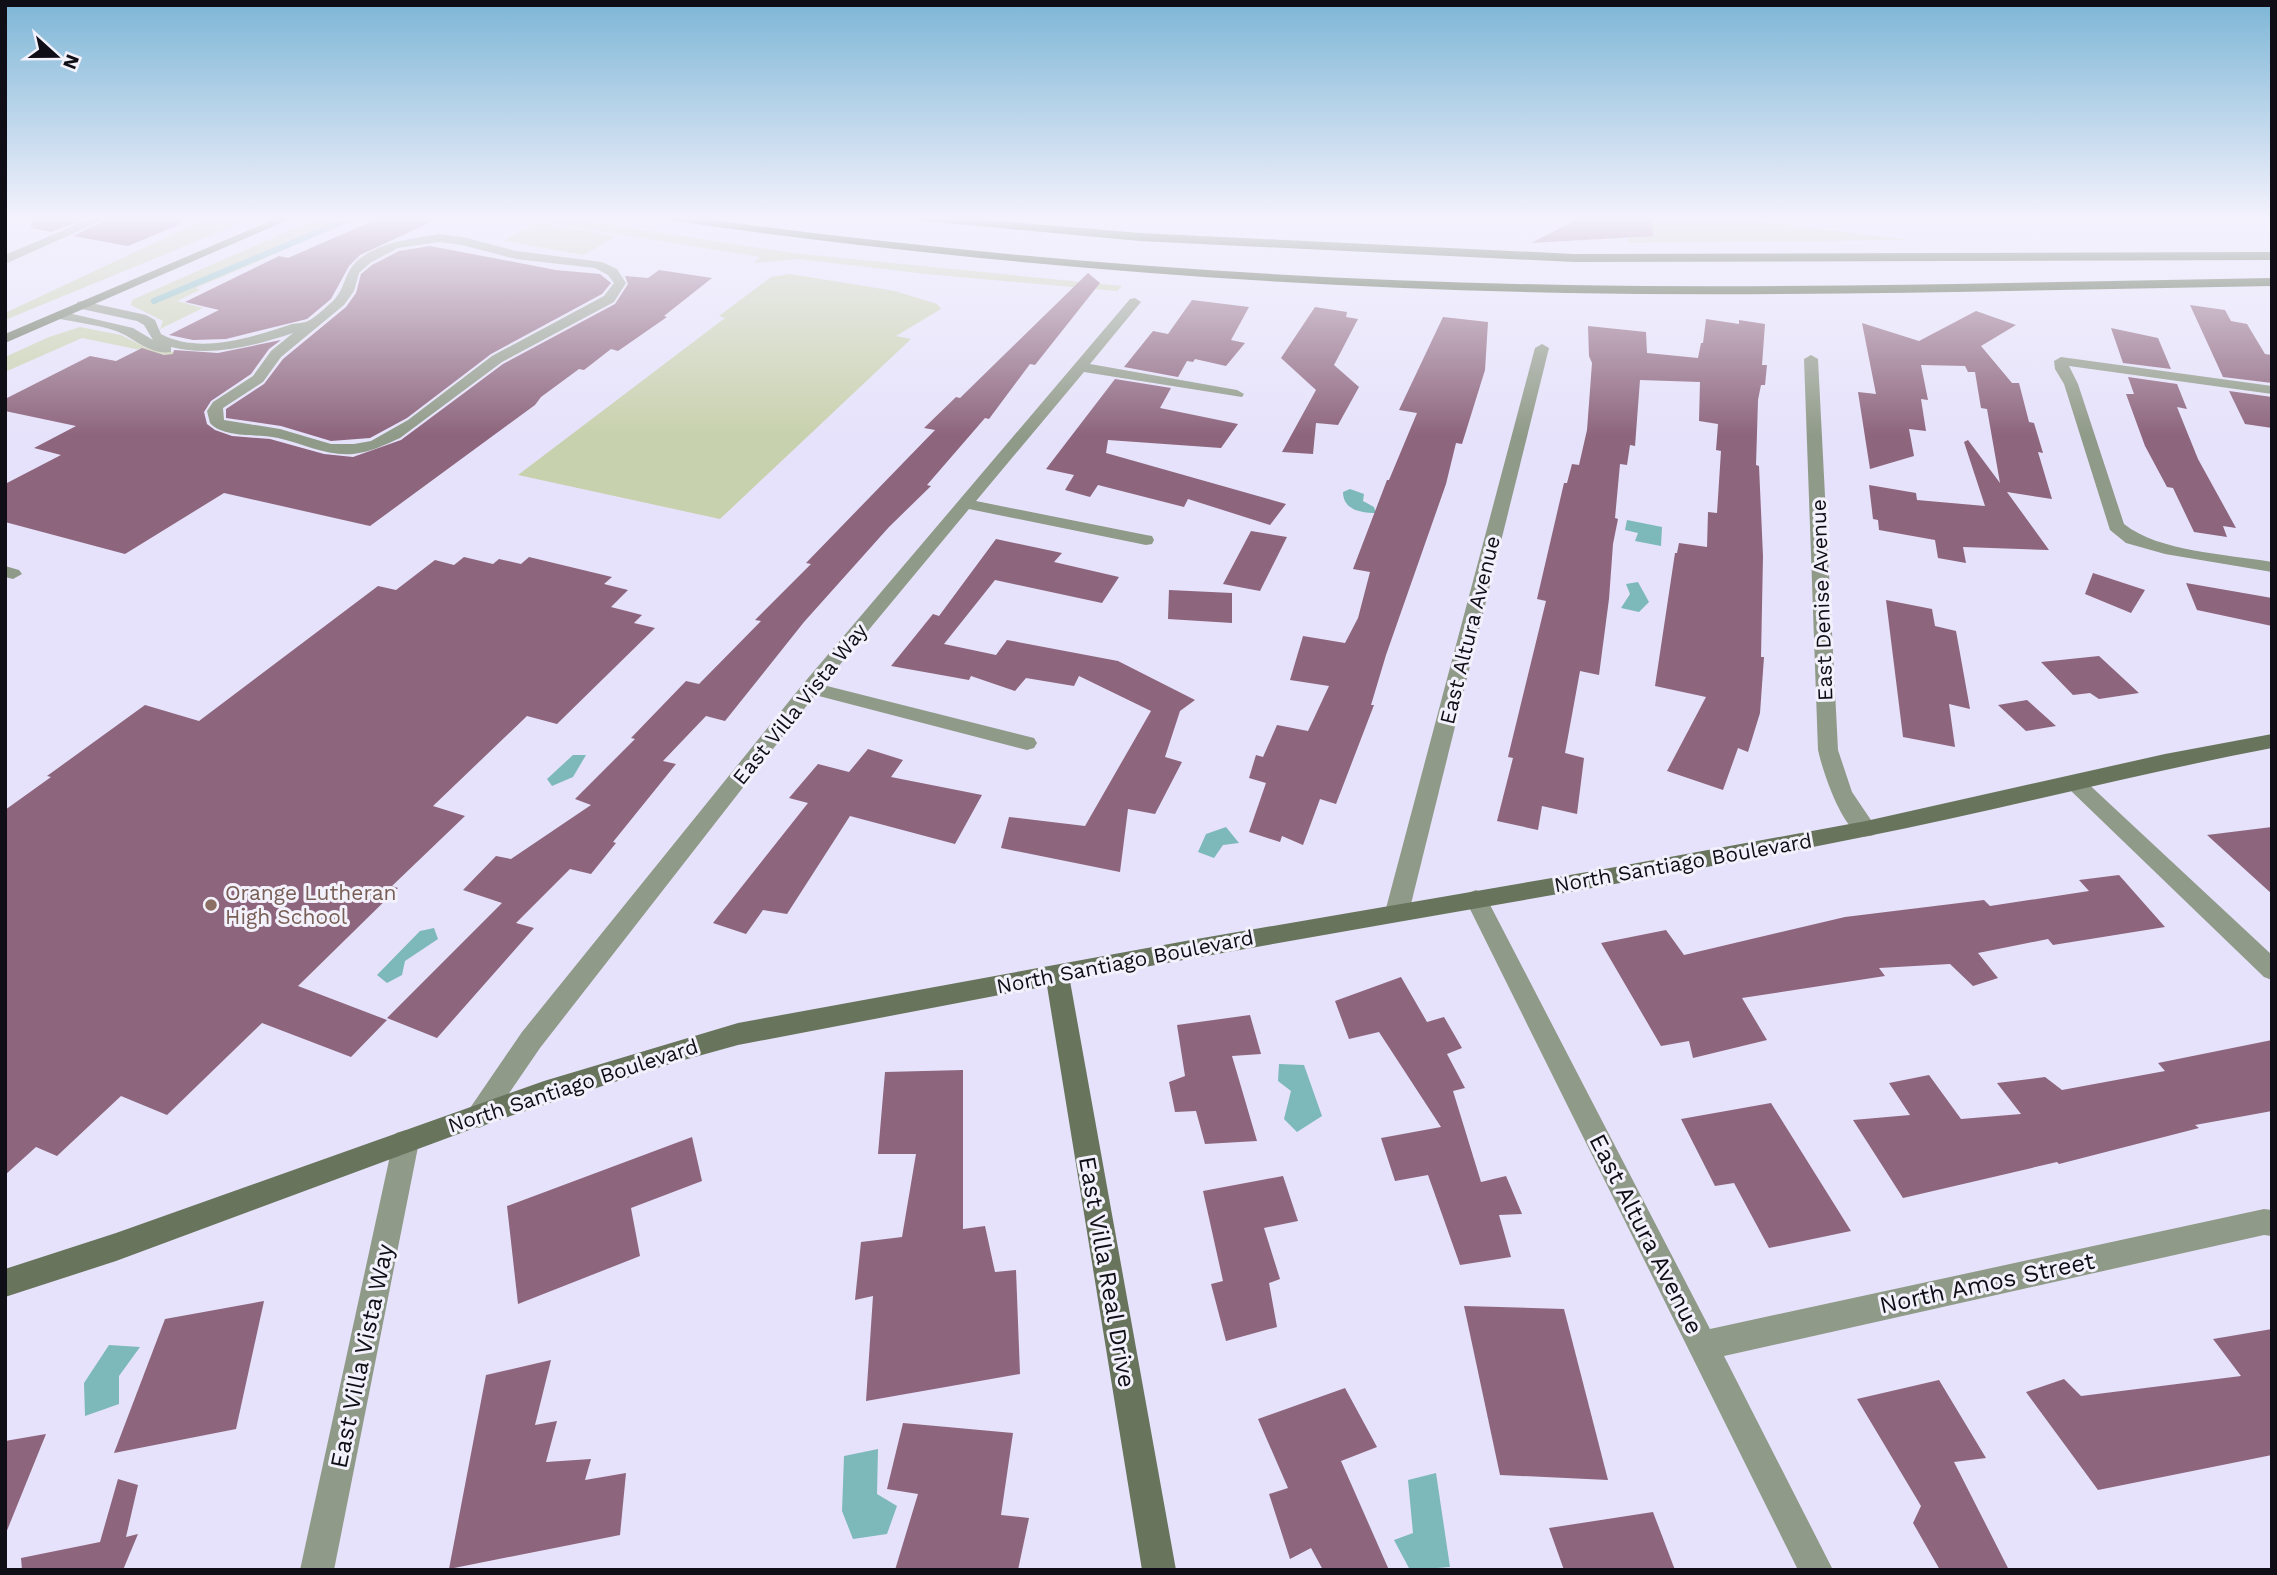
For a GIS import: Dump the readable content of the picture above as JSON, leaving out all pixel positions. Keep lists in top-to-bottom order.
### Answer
{
  "streets": {
    "main road": ["North Santiago Boulevard", "East Villa Real Drive"],
    "street": [
      "East Denise Avenue",
      "East Altura Avenue",
      "East Villa Vista Way",
      "North Amos Street"
    ]
  },
  "crossings": [
    ["East Denise Avenue", "North Santiago Boulevard"],
    ["East Altura Avenue", "North Santiago Boulevard"],
    ["East Altura Avenue", "North Amos Street"],
    ["East Villa Vista Way", "North Santiago Boulevard"],
    ["North Santiago Boulevard", "East Villa Real Drive"]
  ],
  "places": ["Orange Lutheran High School"],
  "north": "right"
}
